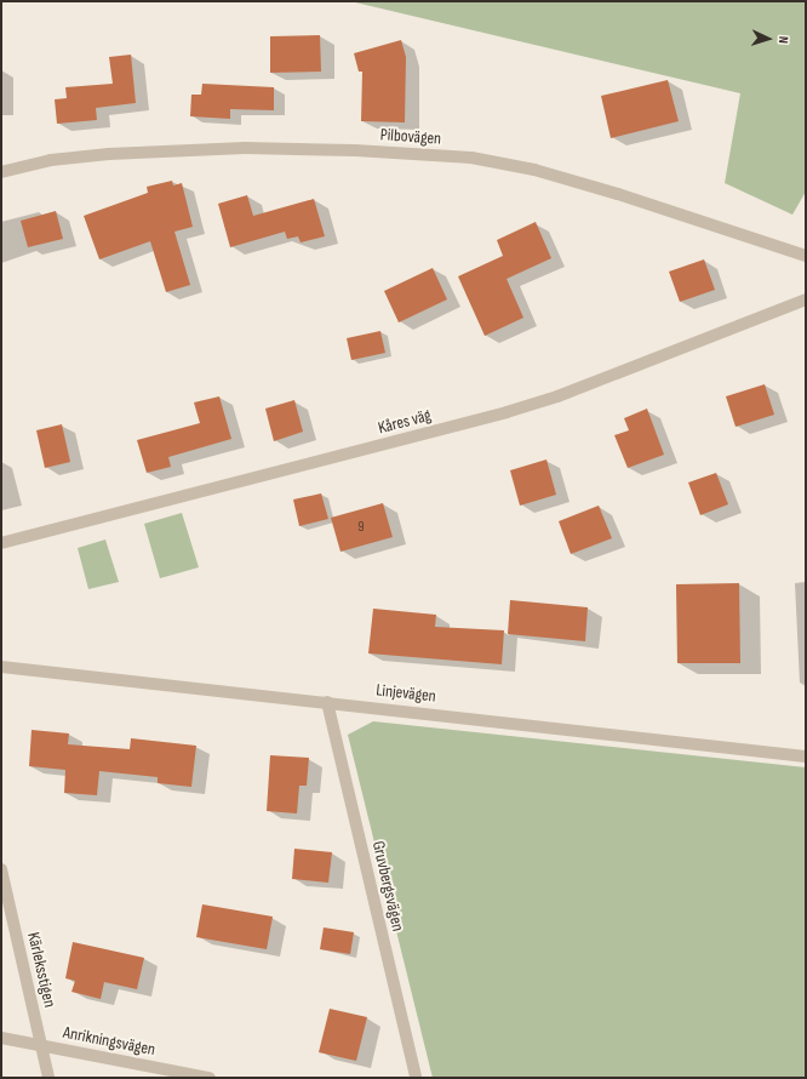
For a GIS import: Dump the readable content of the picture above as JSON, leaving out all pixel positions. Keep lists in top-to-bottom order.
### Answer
{
  "streets": {
    "street": [
      "Pilbovägen",
      "Kåres väg",
      "Linjevägen",
      "Gruvbergsvägen",
      "Kärleksstigen",
      "Anrikningsvägen"
    ]
  },
  "crossings": [
    ["Linjevägen", "Gruvbergsvägen"],
    ["Kärleksstigen", "Anrikningsvägen"]
  ],
  "house_numbers": ["9"],
  "north": "right"
}
